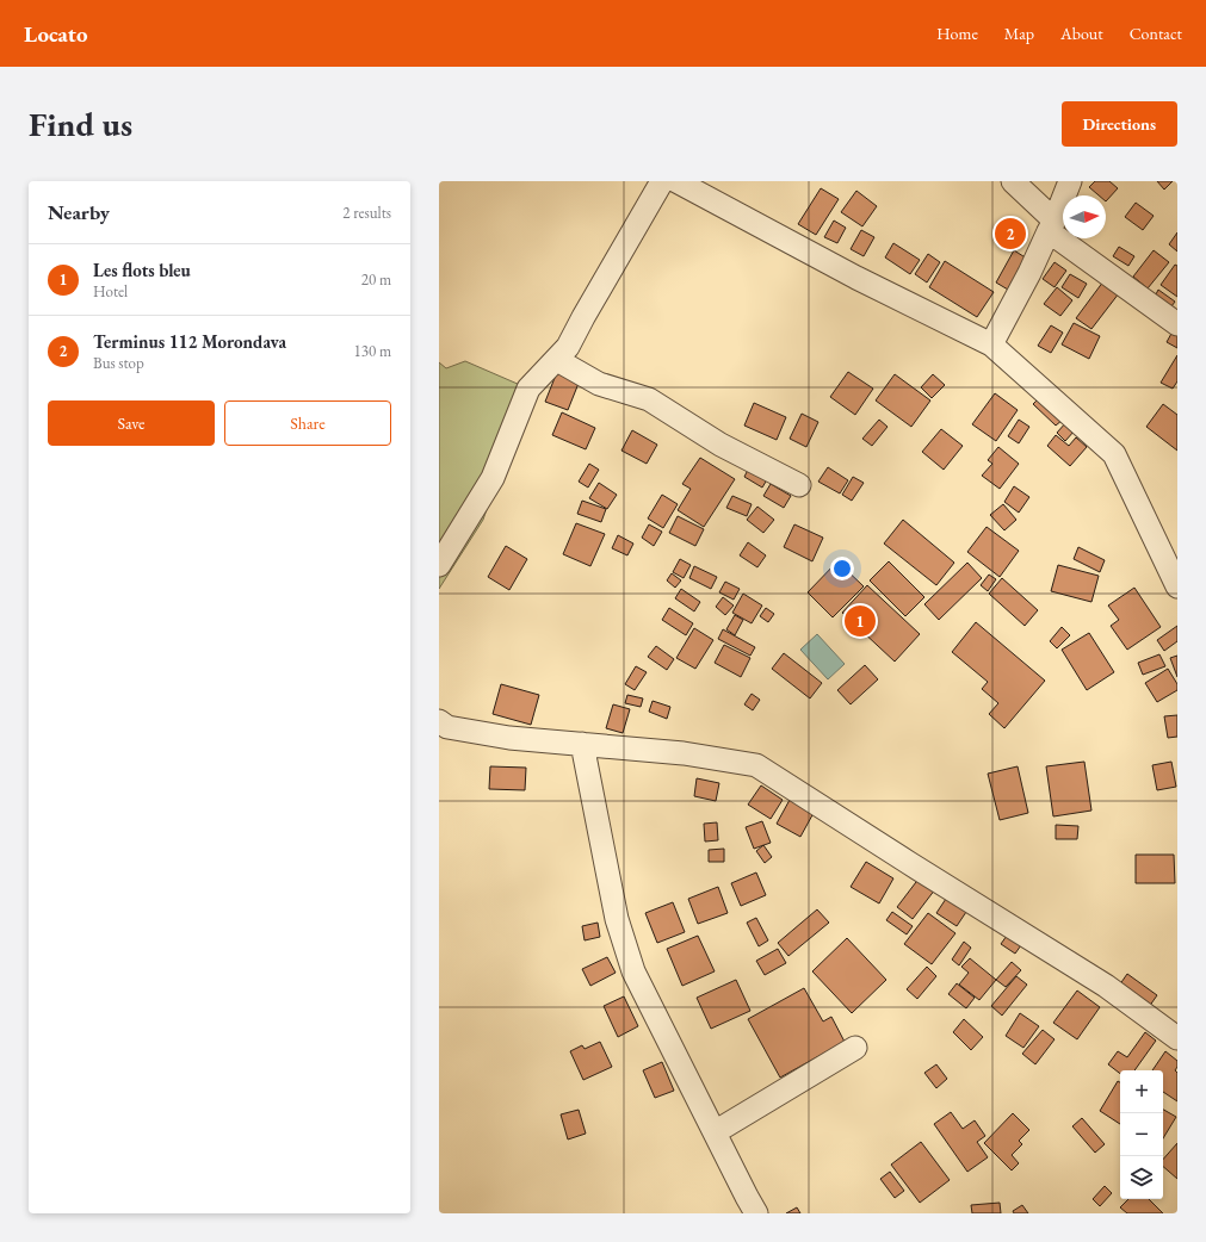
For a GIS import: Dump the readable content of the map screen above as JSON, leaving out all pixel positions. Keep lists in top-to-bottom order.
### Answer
{
  "north": "right",
  "page": {
    "header": "Locato",
    "nav": [
      "Home",
      "Map",
      "About",
      "Contact"
    ],
    "buttons": [
      "Directions",
      ["Save", "Share"]
    ],
    "title": "Find us",
    "heading": ["Nearby", "2 results"],
    "pins": ["2", "1"],
    "list": [
      {
        "mark": "1",
        "name": "Les flots bleu",
        "note": "Hotel",
        "value": "20 m"
      },
      {
        "mark": "2",
        "name": "Terminus 112 Morondava",
        "note": "Bus stop",
        "value": "130 m"
      }
    ],
    "map_buttons": ["+", "−"]
  }
}
